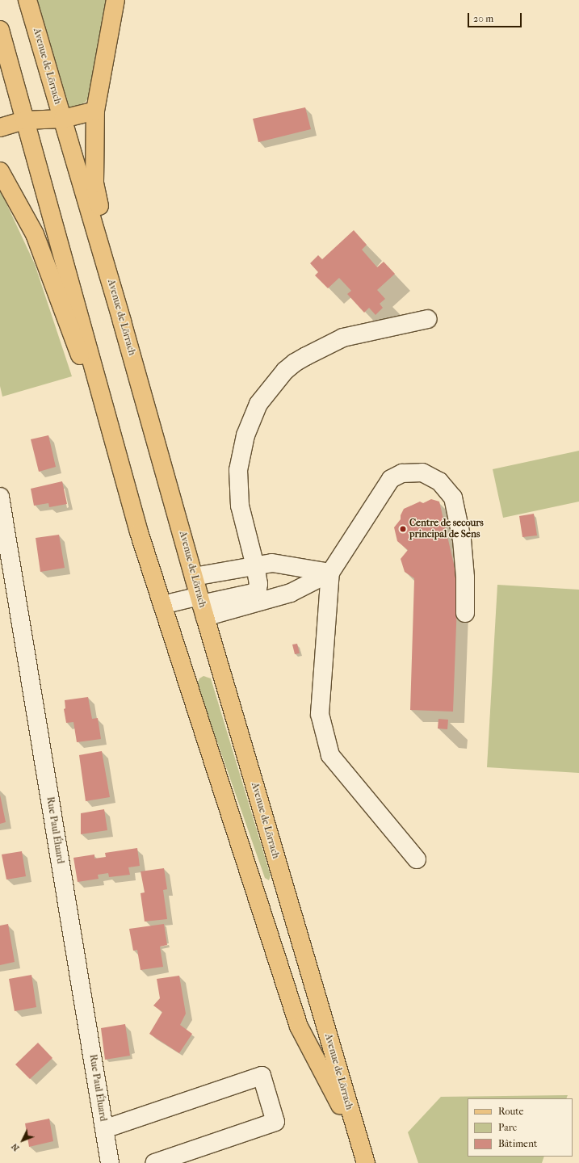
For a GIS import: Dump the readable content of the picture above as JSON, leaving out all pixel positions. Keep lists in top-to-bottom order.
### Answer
{
  "streets": {
    "main road": ["Avenue de Lörrach"],
    "street": ["Rue Paul Éluard"]
  },
  "places": ["Centre de secours principal de Sens"],
  "legend": ["Route", "Parc", "Bâtiment"],
  "scale_bar": "20 m",
  "north": "bottom left"
}
